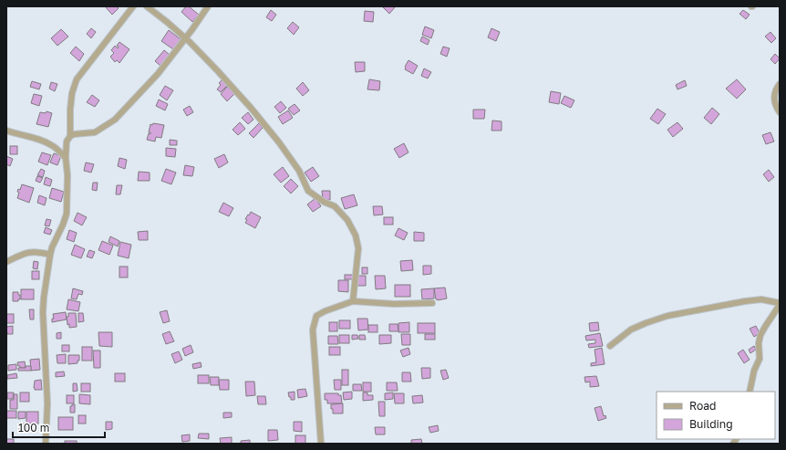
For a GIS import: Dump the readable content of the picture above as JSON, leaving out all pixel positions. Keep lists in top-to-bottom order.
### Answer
{
  "legend": ["Road", "Building"],
  "scale_bar": "100 m"
}
